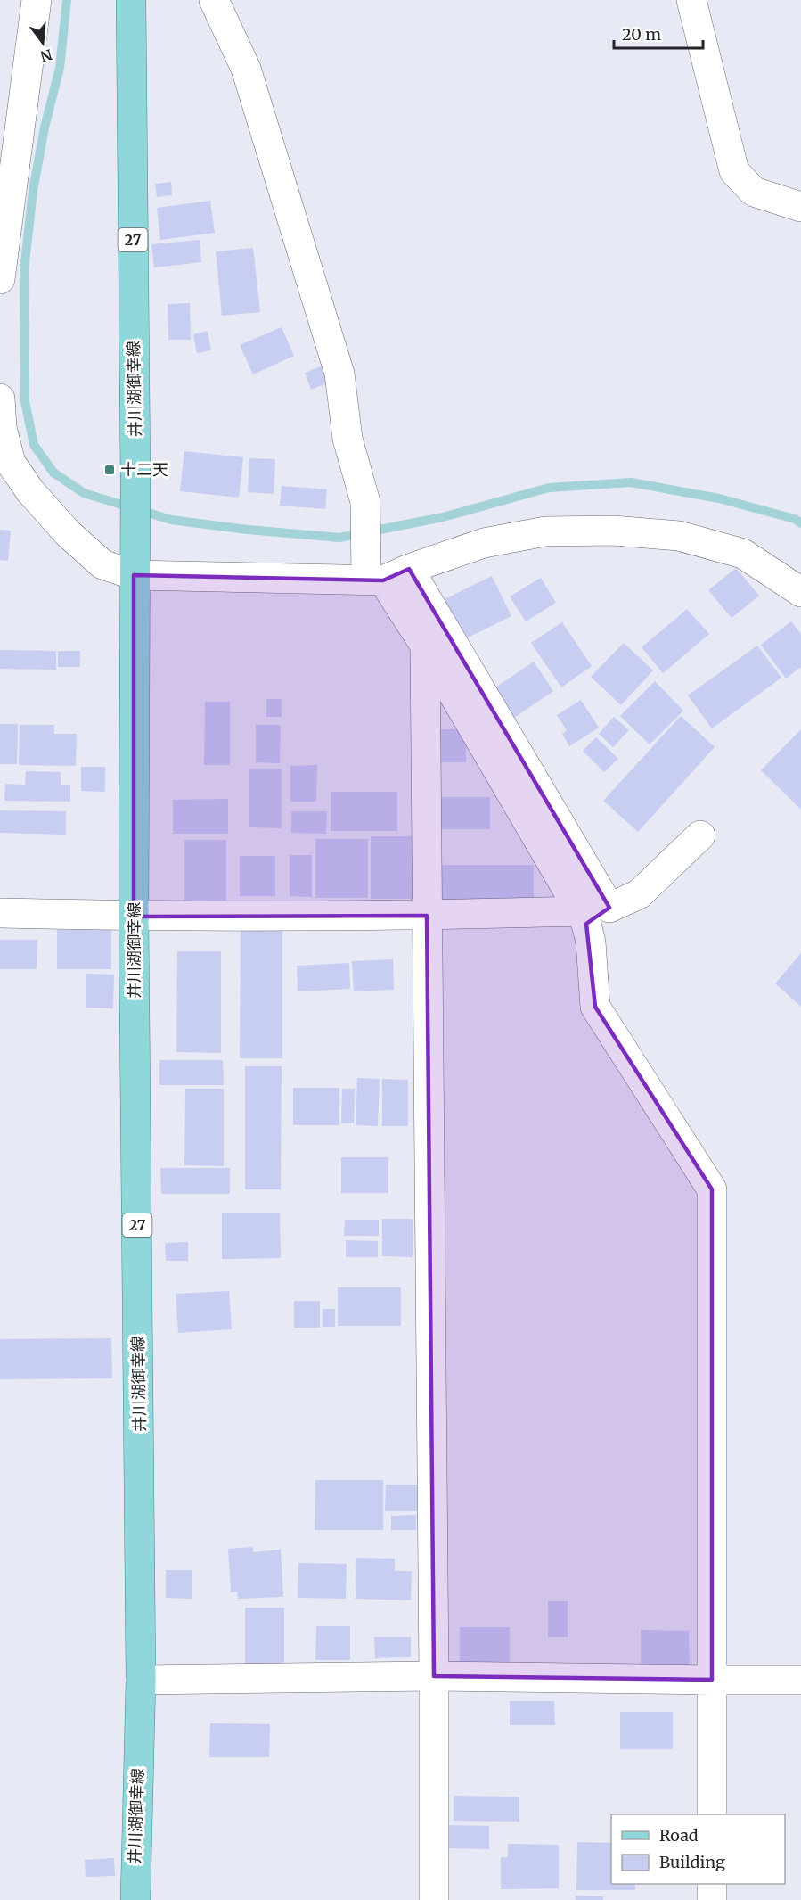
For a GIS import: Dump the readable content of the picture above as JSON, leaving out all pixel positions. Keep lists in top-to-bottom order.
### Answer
{
  "streets": {
    "main road": ["27", "井川湖御幸線"]
  },
  "places": {
    "transit": ["十二天"]
  },
  "legend": ["Road", "Building"],
  "scale_bar": "20 m",
  "north": "bottom"
}
